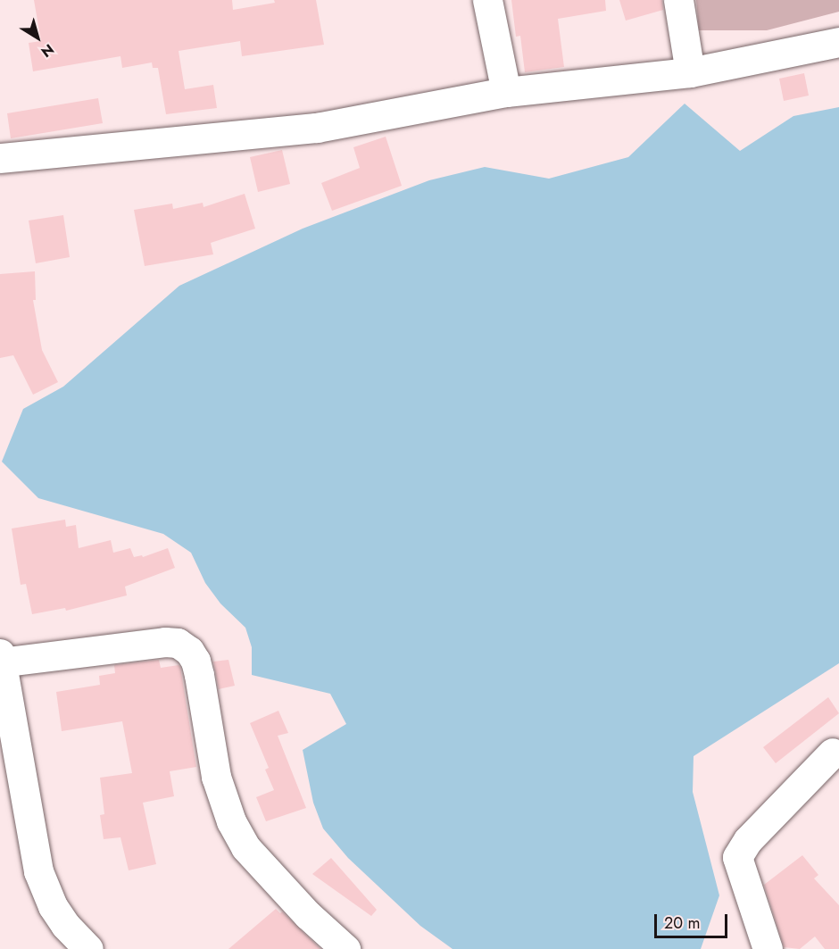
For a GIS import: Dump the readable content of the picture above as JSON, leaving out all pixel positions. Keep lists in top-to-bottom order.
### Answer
{
  "scale_bar": "20 m",
  "north": "bottom right"
}
